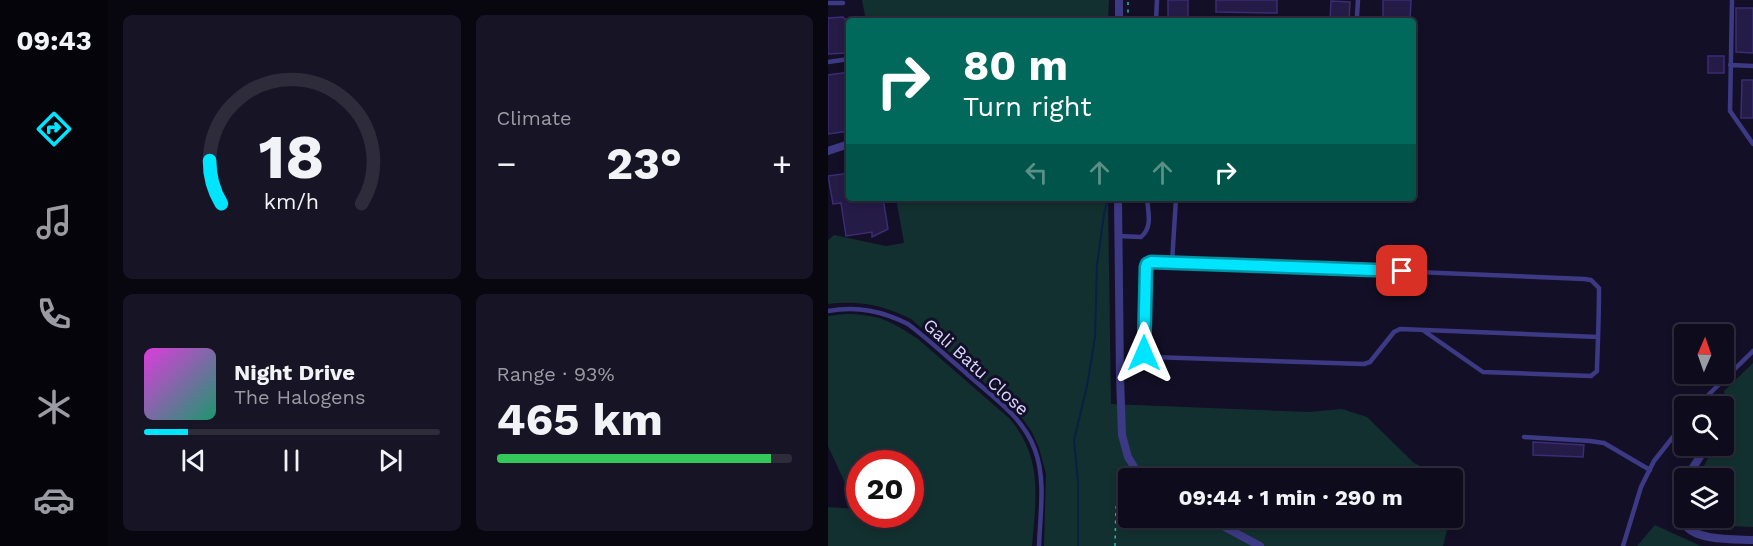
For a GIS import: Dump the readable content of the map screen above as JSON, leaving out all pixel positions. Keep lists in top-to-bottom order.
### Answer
{
  "streets": {
    "lane": ["Gali Batu Close"]
  },
  "north": "top",
  "page": {
    "tabs": "09:43",
    "tile": [
      "Climate",
      ["Range · 93%", "465 km"]
    ],
    "turn": ["80 m", "Turn right"],
    "heat": ["−", "23°", "+"],
    "song": ["Night Drive", "The Halogens"],
    "limit": "20",
    "trip": "09:44 · 1 min · 290 m",
    "gauge": ["18", "km/h"]
  }
}
